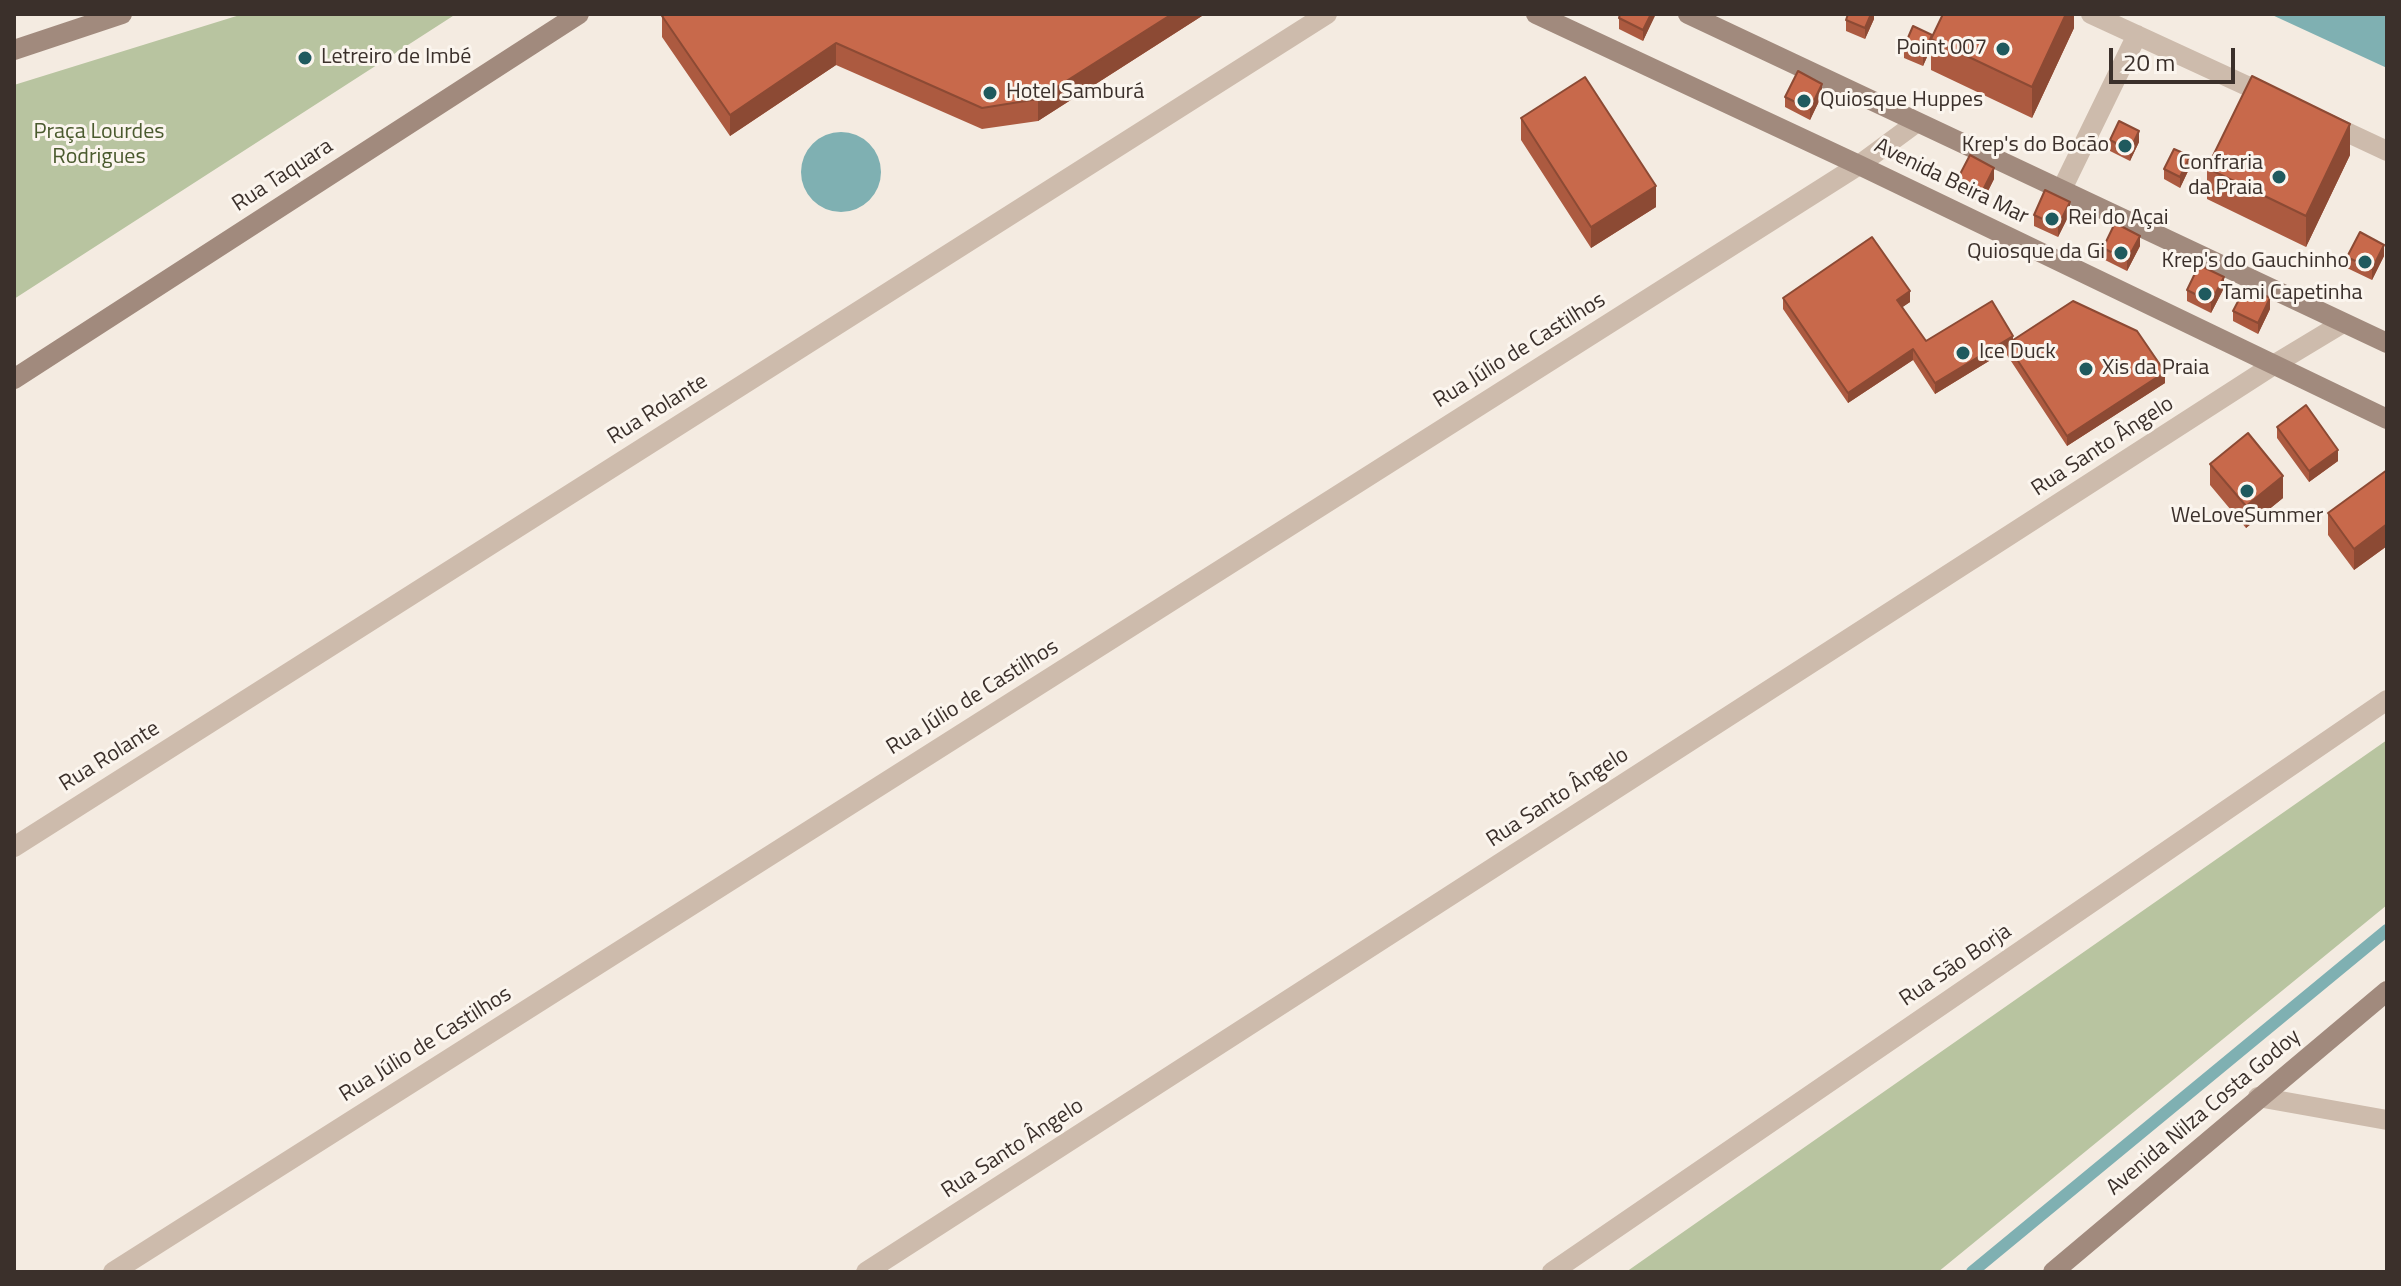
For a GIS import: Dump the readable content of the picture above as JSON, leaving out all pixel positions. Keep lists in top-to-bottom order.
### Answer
{
  "streets": {
    "main road": ["Rua Taquara", "Avenida Beira Mar", "Avenida Nilza Costa Godoy"],
    "street": [
      "Rua Júlio de Castilhos",
      "Rua Rolante",
      "Rua Santo Ângelo",
      "Rua São Borja"
    ]
  },
  "crossings": [
    ["Avenida Beira Mar", "Rua Júlio de Castilhos"],
    ["Avenida Beira Mar", "Rua Santo Ângelo"]
  ],
  "parks": ["Praça Lourdes Rodrigues"],
  "places": [
    "Point 007",
    "Letreiro de Imbé",
    "Hotel Samburá",
    "Quiosque Huppes",
    "Krep's do Bocão",
    "Confraria da Praia",
    "Rei do Açai",
    "Quiosque da Gi",
    "Krep's do Gauchinho",
    "Tami Capetinha",
    "Ice Duck",
    "Xis da Praia",
    "WeLoveSummer"
  ],
  "scale_bar": "20 m"
}
